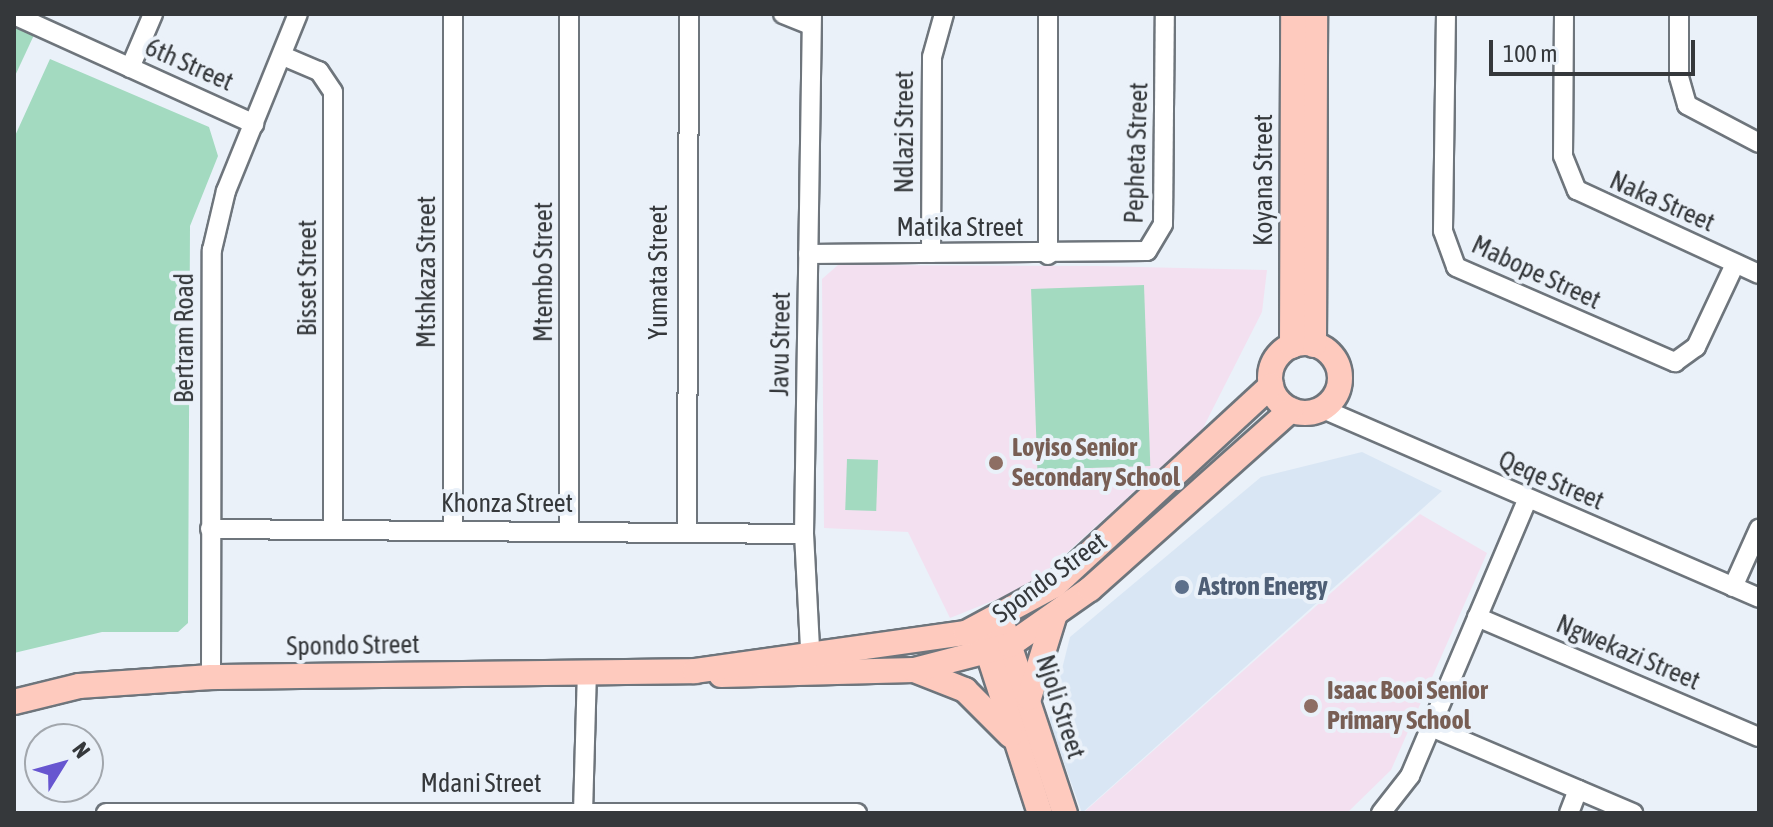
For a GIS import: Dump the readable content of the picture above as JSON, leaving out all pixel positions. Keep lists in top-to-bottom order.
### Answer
{
  "streets": {
    "main road": ["Koyana Street", "Spondo Street", "Njoli Street"],
    "street": [
      "6th Street",
      "Ndlazi Street",
      "Pepheta Street",
      "Naka Street",
      "Matika Street",
      "Mtshkaza Street",
      "Mtembo Street",
      "Yumata Street",
      "Mabope Street",
      "Bisset Street",
      "Bertram Road",
      "Javu Street",
      "Qeqe Street",
      "Khonza Street",
      "Ngwekazi Street",
      "Mdani Street"
    ]
  },
  "crossings": [
    ["6th Street", "Bertram Road"],
    ["Ndlazi Street", "Matika Street"],
    ["Pepheta Street", "Matika Street"],
    ["Koyana Street", "Qeqe Street"],
    ["Koyana Street", "Spondo Street"],
    ["Naka Street", "Mabope Street"],
    ["Matika Street", "Javu Street"],
    ["Mtshkaza Street", "Khonza Street"],
    ["Mtembo Street", "Khonza Street"],
    ["Yumata Street", "Khonza Street"],
    ["Bisset Street", "Bertram Road"],
    ["Bisset Street", "Khonza Street"],
    ["Bertram Road", "Khonza Street"],
    ["Bertram Road", "Spondo Street"],
    ["Javu Street", "Khonza Street"],
    ["Javu Street", "Spondo Street"],
    ["Qeqe Street", "Spondo Street"],
    ["Spondo Street", "Njoli Street"]
  ],
  "places": ["Loyiso Senior Secondary School", "Astron Energy", "Isaac Booi Senior Primary School"],
  "scale_bar": "100 m",
  "north": "top right"
}
